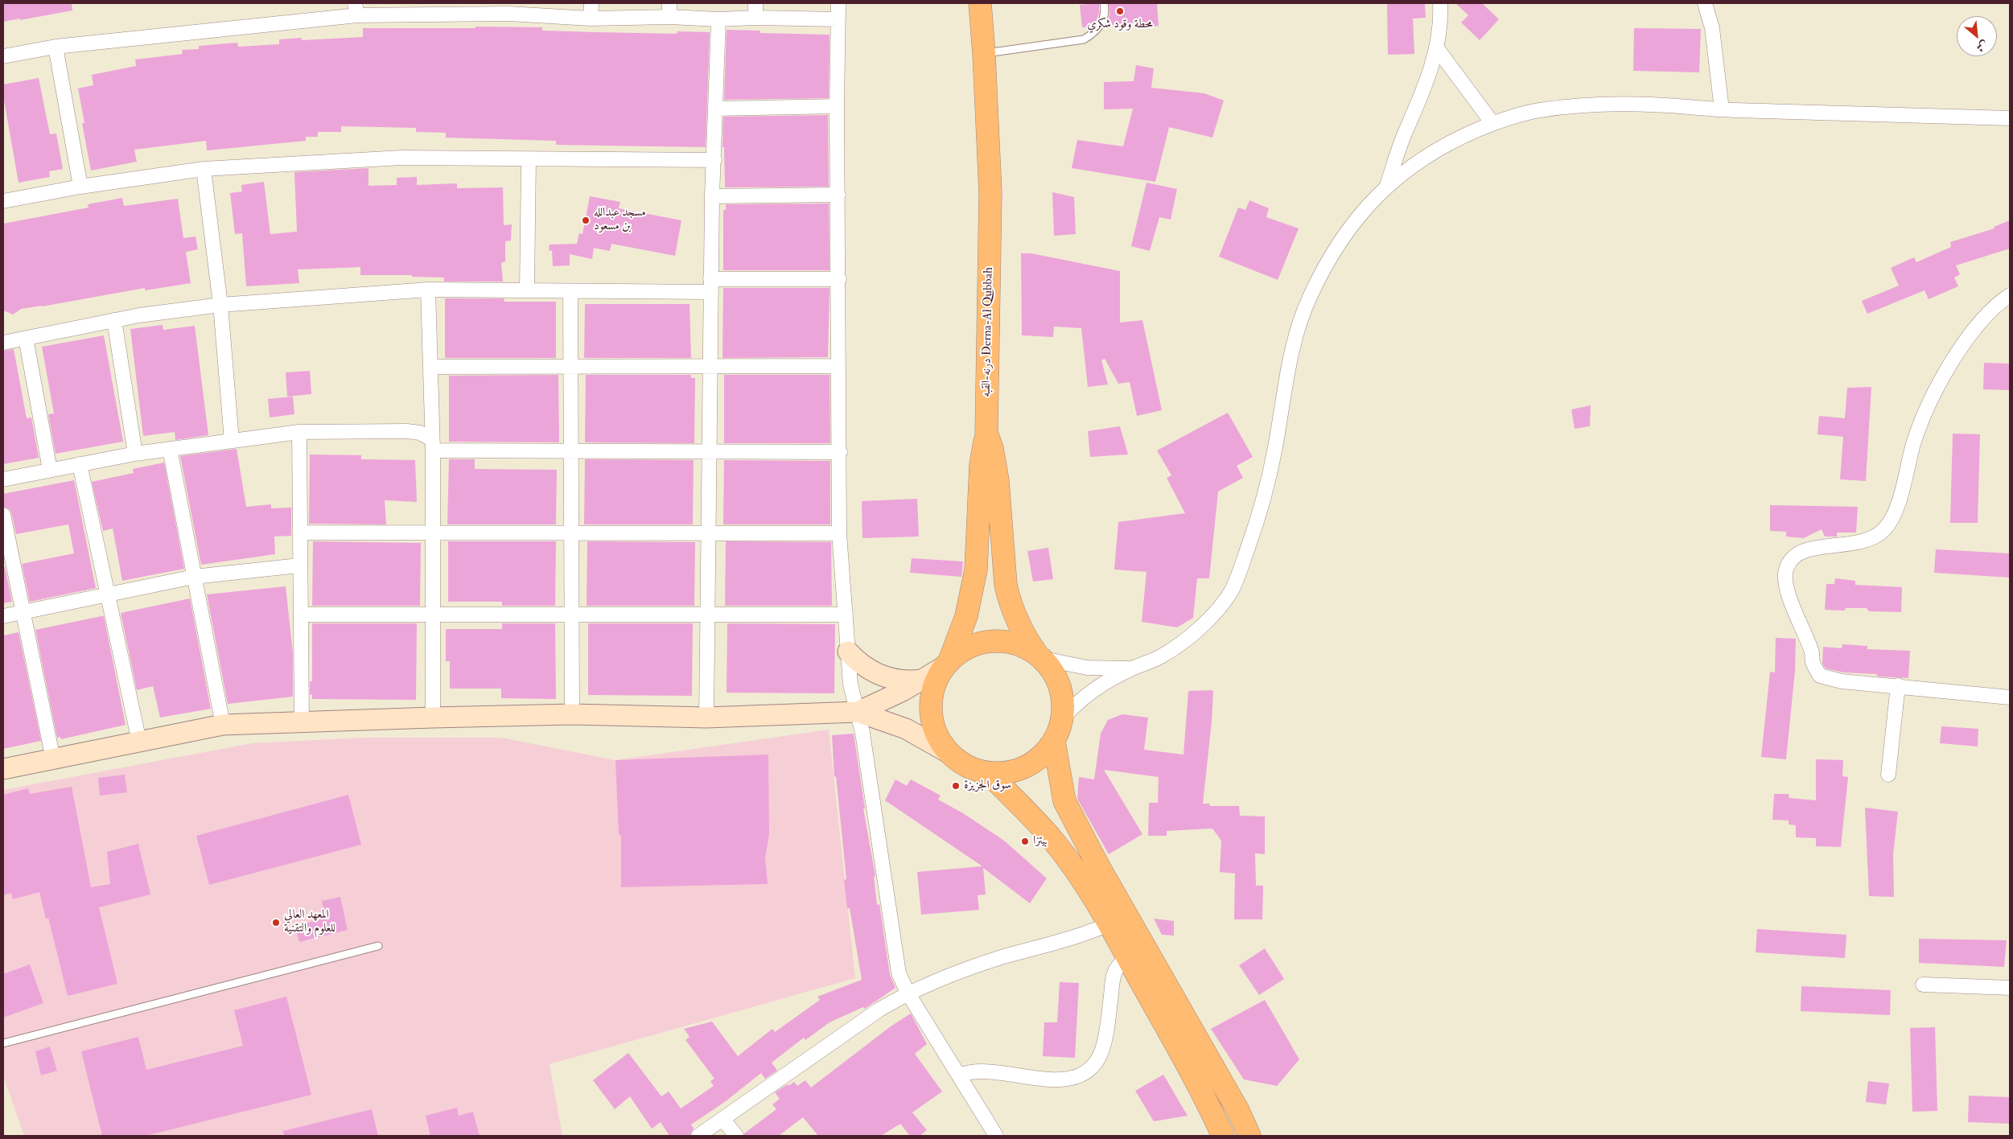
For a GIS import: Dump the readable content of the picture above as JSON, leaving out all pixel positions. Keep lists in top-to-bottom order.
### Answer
{
  "streets": {
    "main road": ["درنه-القبه Derna-Al Qubbah"]
  },
  "places": [
    "محطة وقود شكري",
    "مسجد عبدالله بن مسعود",
    "سوق الجزيزة",
    "بيتزا",
    "المعهد العالي للعلوم والتقنية"
  ],
  "north": "bottom right"
}
